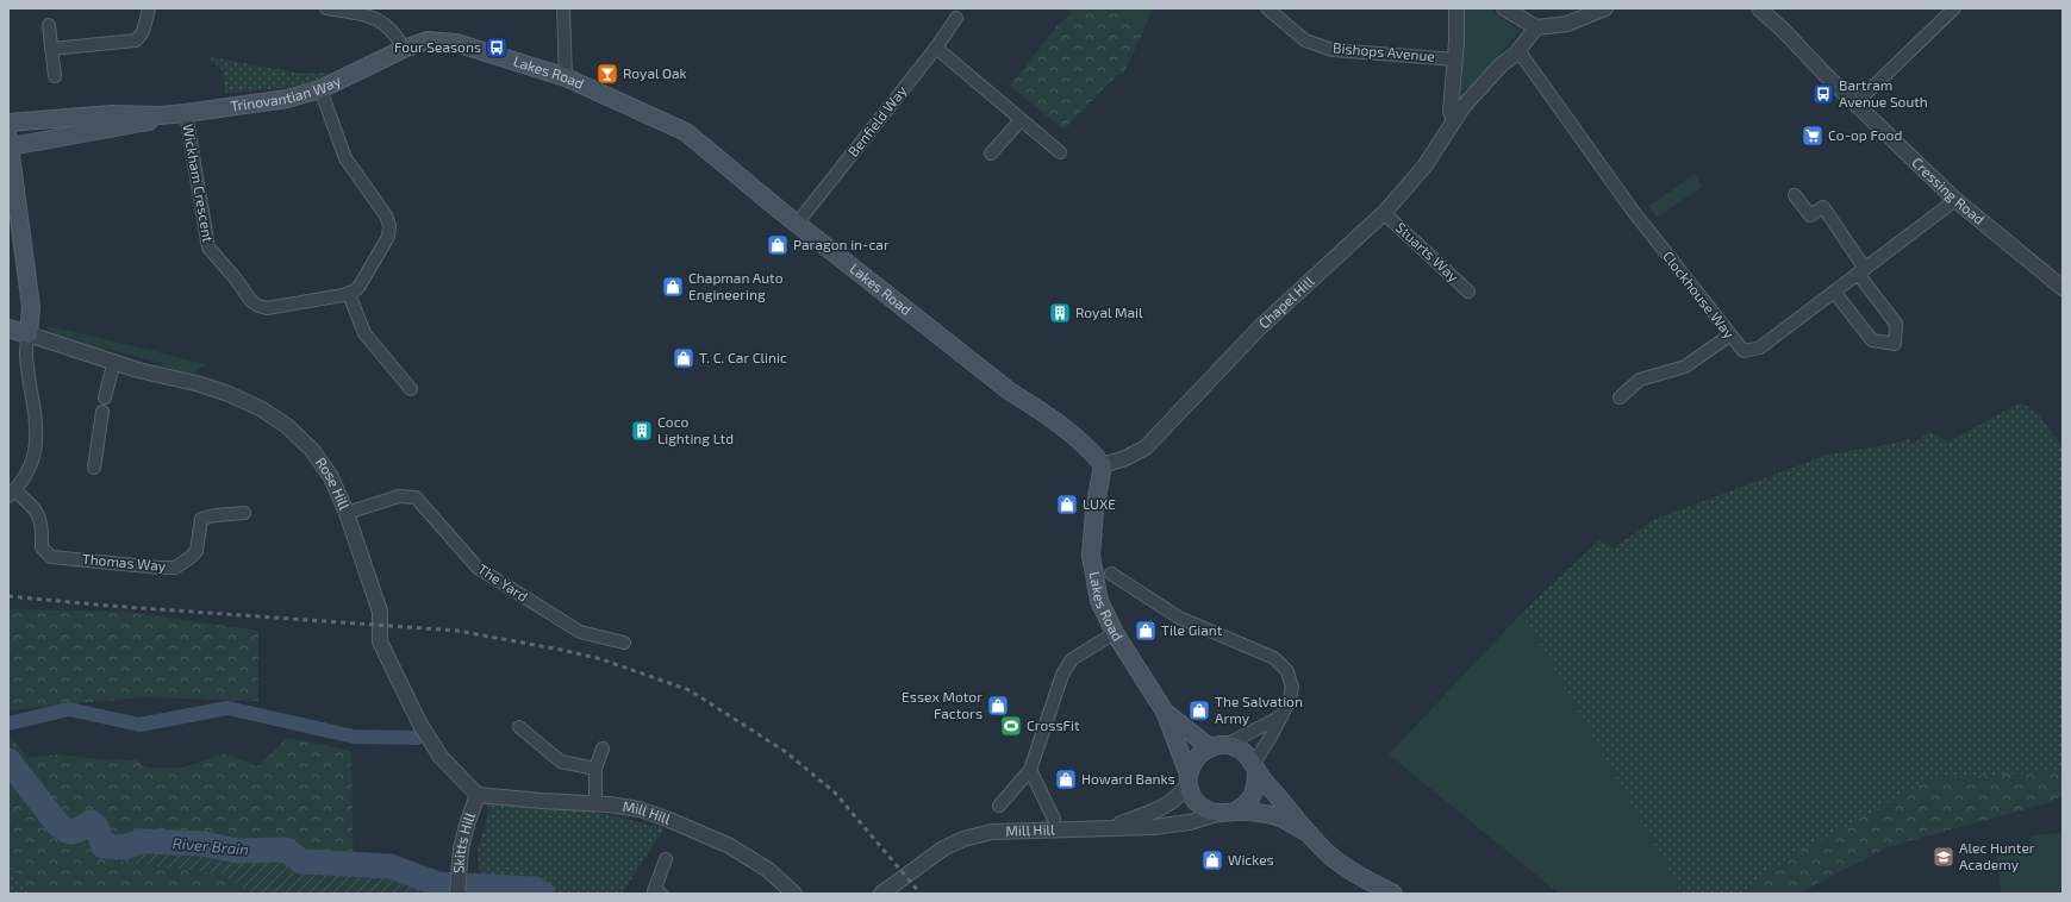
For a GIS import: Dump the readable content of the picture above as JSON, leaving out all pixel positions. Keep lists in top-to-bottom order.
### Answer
{
  "streets": {
    "main road": ["Lakes Road", "Trinovantian Way"],
    "street": [
      "Bishops Avenue",
      "Benfield Way",
      "Wickham Crescent",
      "Cressing Road",
      "Stuarts Way",
      "Clockhouse Way",
      "Chapel Hill",
      "Rose Hill",
      "Thomas Way",
      "The Yard",
      "Mill Hill",
      "Skitts Hill"
    ]
  },
  "crossings": [
    ["Lakes Road", "Trinovantian Way"],
    ["Lakes Road", "Benfield Way"],
    ["Lakes Road", "Chapel Hill"],
    ["Lakes Road", "Mill Hill"],
    ["Trinovantian Way", "Wickham Crescent"],
    ["Cressing Road", "Clockhouse Way"],
    ["Stuarts Way", "Chapel Hill"],
    ["Clockhouse Way", "Chapel Hill"],
    ["Rose Hill", "The Yard"],
    ["Rose Hill", "Mill Hill"],
    ["Rose Hill", "Skitts Hill"],
    ["Mill Hill", "Skitts Hill"]
  ],
  "water": ["River Brain"],
  "places": {
    "bus stop": ["Four Seasons", "Bartram Avenue South"],
    "bar": ["Royal Oak"],
    "supermarket": ["Co-op Food"],
    "shop": [
      "Paragon in-car",
      "Chapman Auto Engineering",
      "T. C. Car Clinic",
      "LUXE",
      "Tile Giant",
      "Essex Motor Factors",
      "The Salvation Army",
      "Howard Banks",
      "Wickes"
    ],
    "building": ["Royal Mail", "Coco Lighting Ltd"],
    "sports": ["CrossFit"],
    "school or university": ["Alec Hunter Academy"]
  }
}
